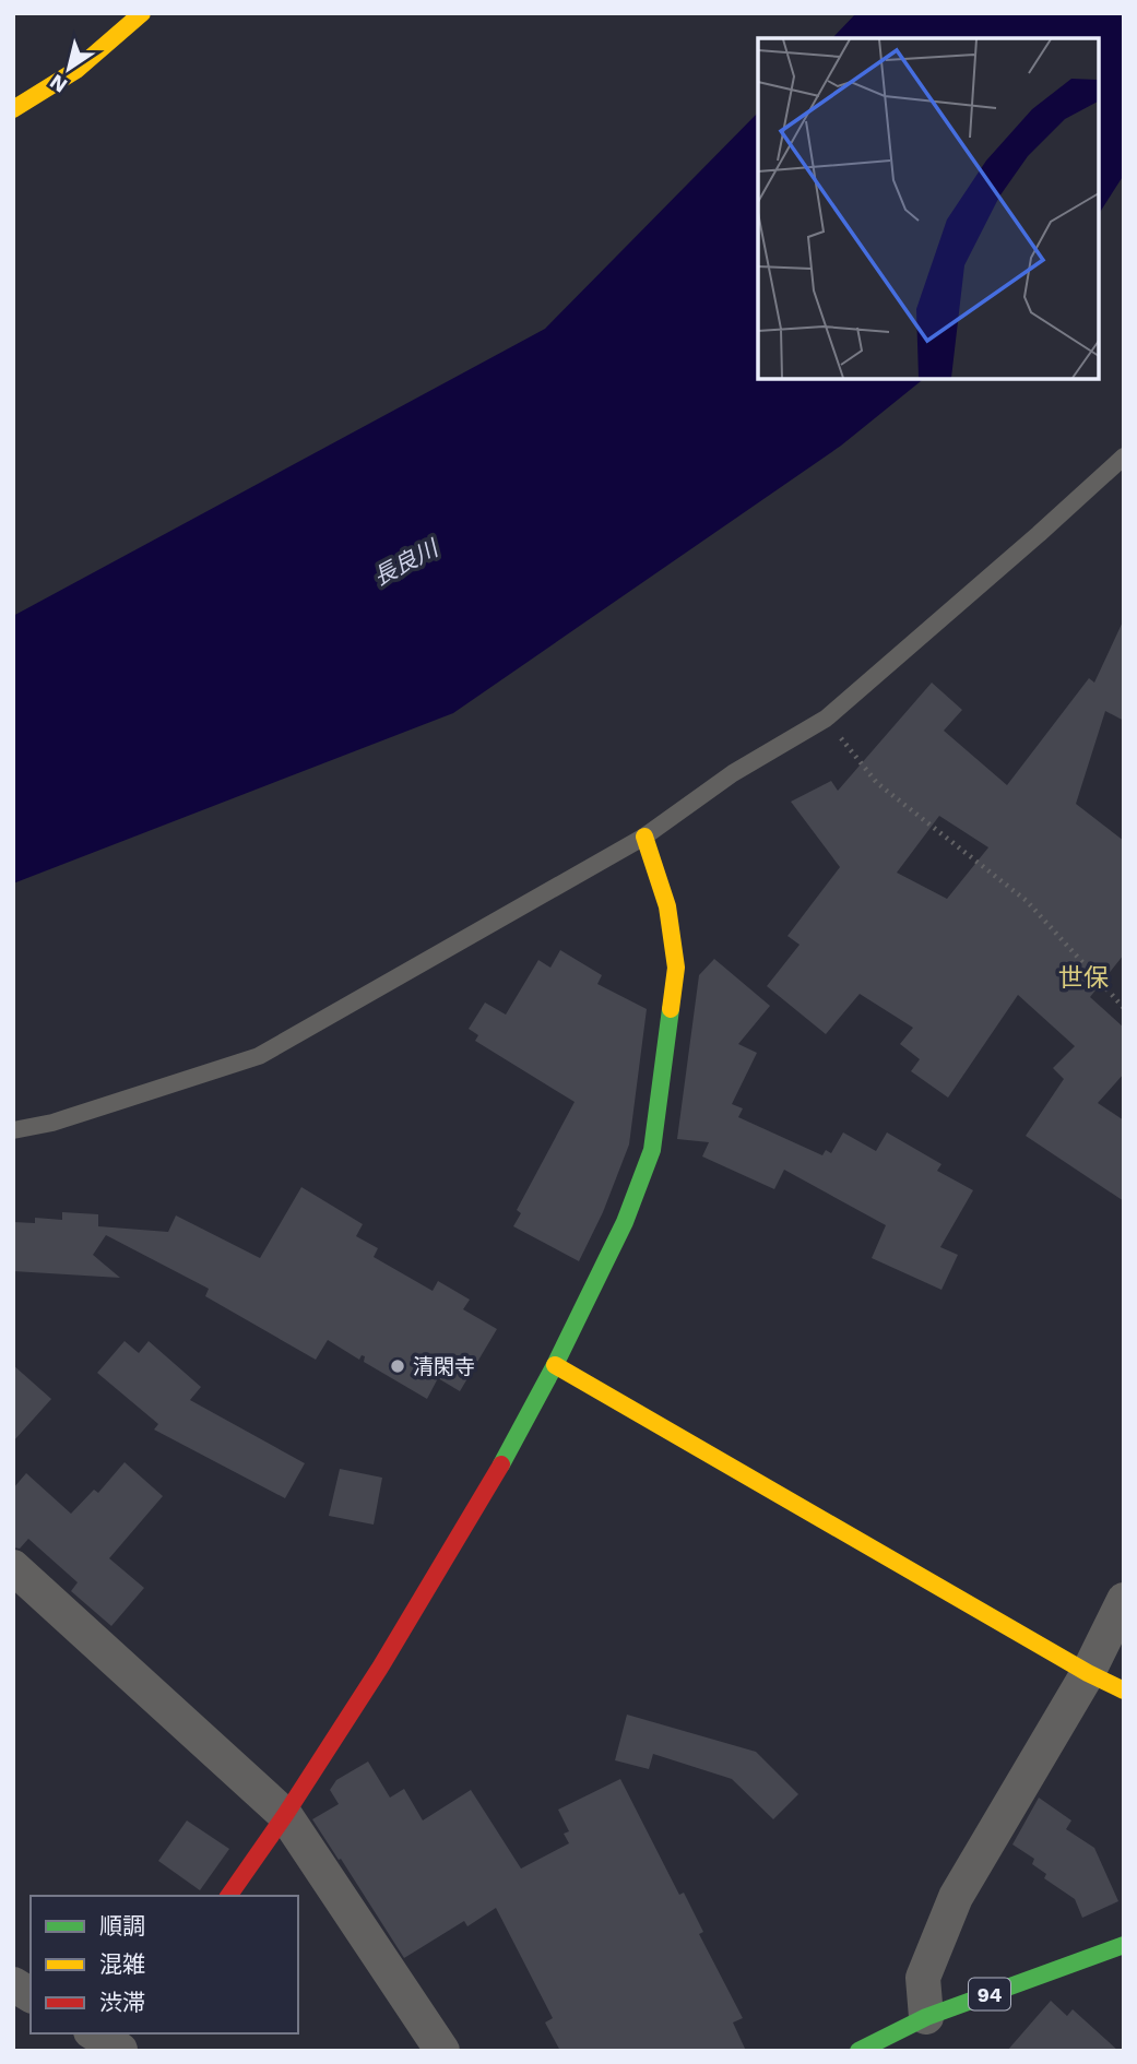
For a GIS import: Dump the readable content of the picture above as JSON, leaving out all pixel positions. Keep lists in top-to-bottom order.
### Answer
{
  "streets": {
    "street": ["94"]
  },
  "districts": ["世保"],
  "water": ["長良川"],
  "places": ["清閑寺"],
  "legend": ["順調", "混雑", "渋滞"],
  "north": "bottom left"
}
